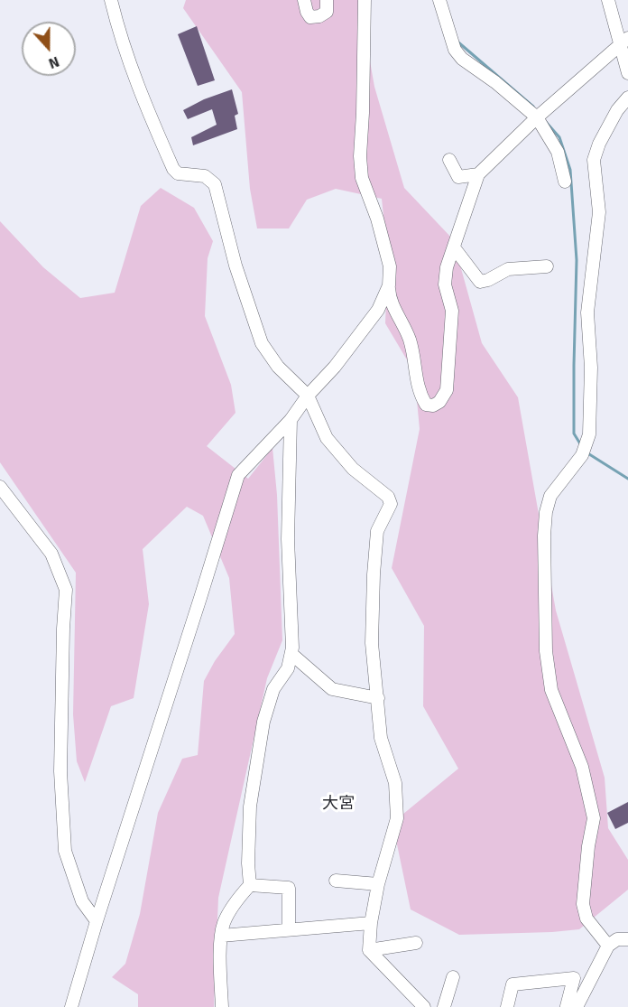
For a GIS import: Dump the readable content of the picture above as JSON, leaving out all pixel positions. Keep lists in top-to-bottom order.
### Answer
{
  "districts": ["大宮"],
  "north": "bottom"
}
